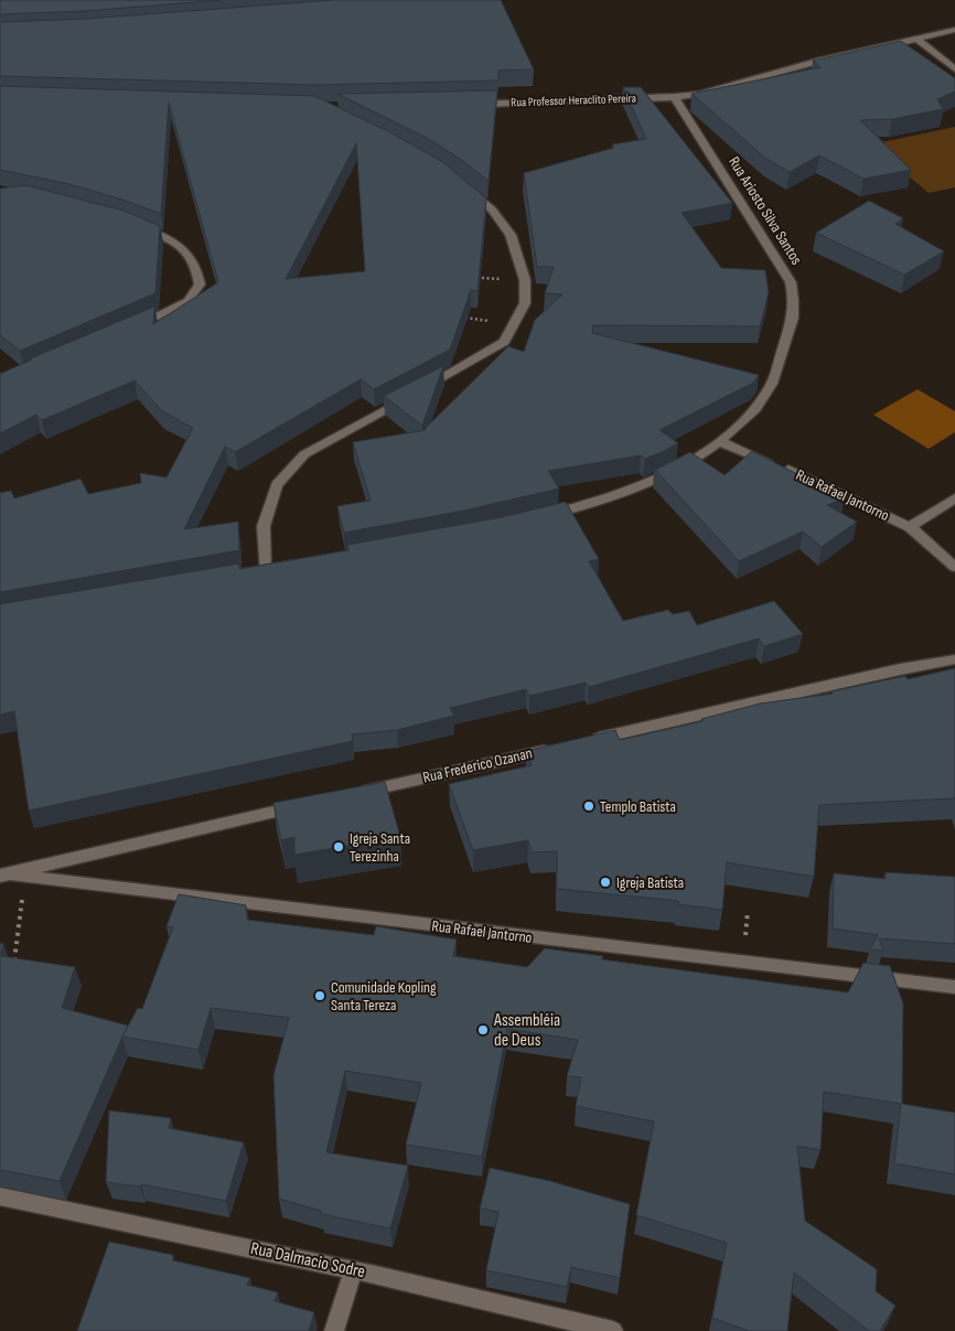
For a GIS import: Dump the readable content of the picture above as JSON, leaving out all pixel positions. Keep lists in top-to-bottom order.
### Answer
{
  "streets": {
    "street": [
      "Rua Professor Heraclito Pereira",
      "Rua Ariosto Silva Santos",
      "Rua Rafael Jantorno",
      "Rua Frederico Ozanan",
      "Rua Dalmacio Sodre"
    ]
  },
  "crossings": [
    ["Rua Professor Heraclito Pereira", "Rua Ariosto Silva Santos"],
    ["Rua Ariosto Silva Santos", "Rua Rafael Jantorno"]
  ],
  "places": [
    "Templo Batista",
    "Igreja Santa Terezinha",
    "Igreja Batista",
    "Comunidade Kopling Santa Tereza",
    "Assembléia de Deus"
  ]
}
